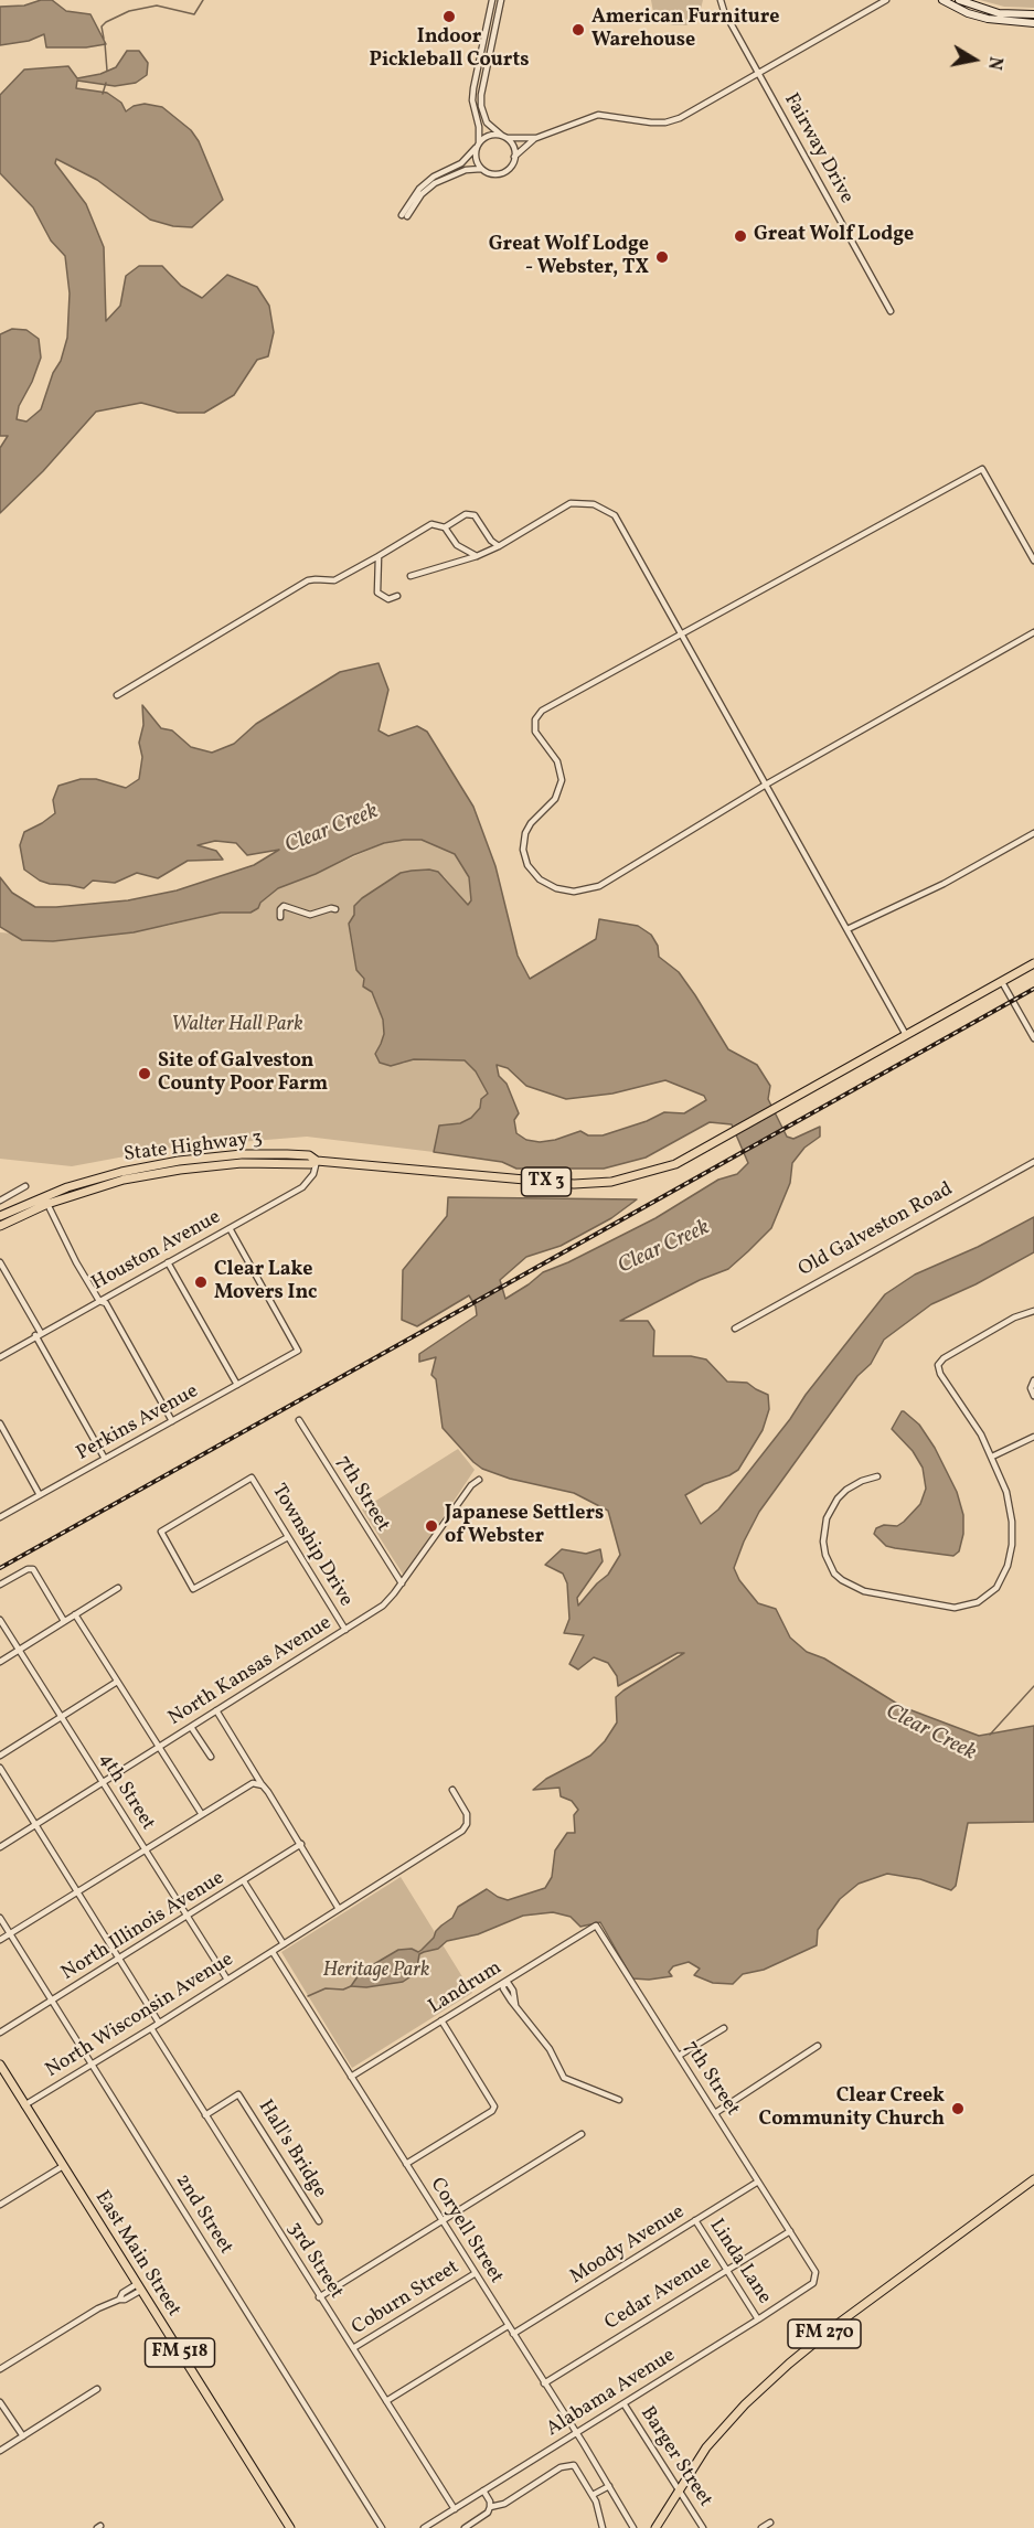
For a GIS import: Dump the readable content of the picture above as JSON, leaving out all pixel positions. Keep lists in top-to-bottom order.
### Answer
{
  "streets": {
    "main road": [
      "State Highway 3",
      "TX 3",
      "East Main Street",
      "FM 270",
      "FM 518"
    ],
    "street": [
      "Fairway Drive",
      "Old Galveston Road",
      "Houston Avenue",
      "Perkins Avenue",
      "7th Street",
      "Township Drive",
      "North Kansas Avenue",
      "4th Street",
      "North Illinois Avenue",
      "Landrum",
      "North Wisconsin Avenue",
      "Hall's Bridge",
      "2nd Street",
      "Coryell Street",
      "Moody Avenue",
      "3rd Street",
      "Linda Lane",
      "Cedar Avenue",
      "Coburn Street",
      "Alabama Avenue",
      "Barger Street"
    ]
  },
  "crossings": [
    ["State Highway 3", "TX 3"],
    ["State Highway 3", "Houston Avenue"],
    ["Houston Avenue", "Perkins Avenue"],
    ["7th Street", "North Kansas Avenue"],
    ["7th Street", "Landrum"],
    ["7th Street", "Moody Avenue"],
    ["7th Street", "Cedar Avenue"],
    ["7th Street", "Alabama Avenue"],
    ["Township Drive", "North Kansas Avenue"],
    ["North Kansas Avenue", "4th Street"],
    ["4th Street", "North Illinois Avenue"],
    ["4th Street", "North Wisconsin Avenue"],
    ["North Illinois Avenue", "2nd Street"],
    ["Landrum", "Coryell Street"],
    ["North Wisconsin Avenue", "2nd Street"],
    ["North Wisconsin Avenue", "Coryell Street"],
    ["North Wisconsin Avenue", "East Main Street"],
    ["North Wisconsin Avenue", "3rd Street"],
    ["Hall's Bridge", "3rd Street"],
    ["Coryell Street", "Moody Avenue"],
    ["Coryell Street", "Cedar Avenue"],
    ["Coryell Street", "Coburn Street"],
    ["Coryell Street", "Alabama Avenue"],
    ["Moody Avenue", "Linda Lane"],
    ["3rd Street", "Coburn Street"],
    ["3rd Street", "Alabama Avenue"],
    ["Linda Lane", "Cedar Avenue"],
    ["Linda Lane", "Alabama Avenue"],
    ["FM 270", "Barger Street"],
    ["Alabama Avenue", "Barger Street"]
  ],
  "water": ["Clear Creek"],
  "parks": ["Walter Hall Park", "Heritage Park"],
  "places": [
    "Indoor Pickleball Courts",
    "American Furniture Warehouse",
    "Great Wolf Lodge",
    "Great Wolf Lodge - Webster, TX",
    "Site of Galveston County Poor Farm",
    "Clear Lake Movers Inc",
    "Japanese Settlers of Webster",
    "Clear Creek Community Church"
  ],
  "north": "right"
}
